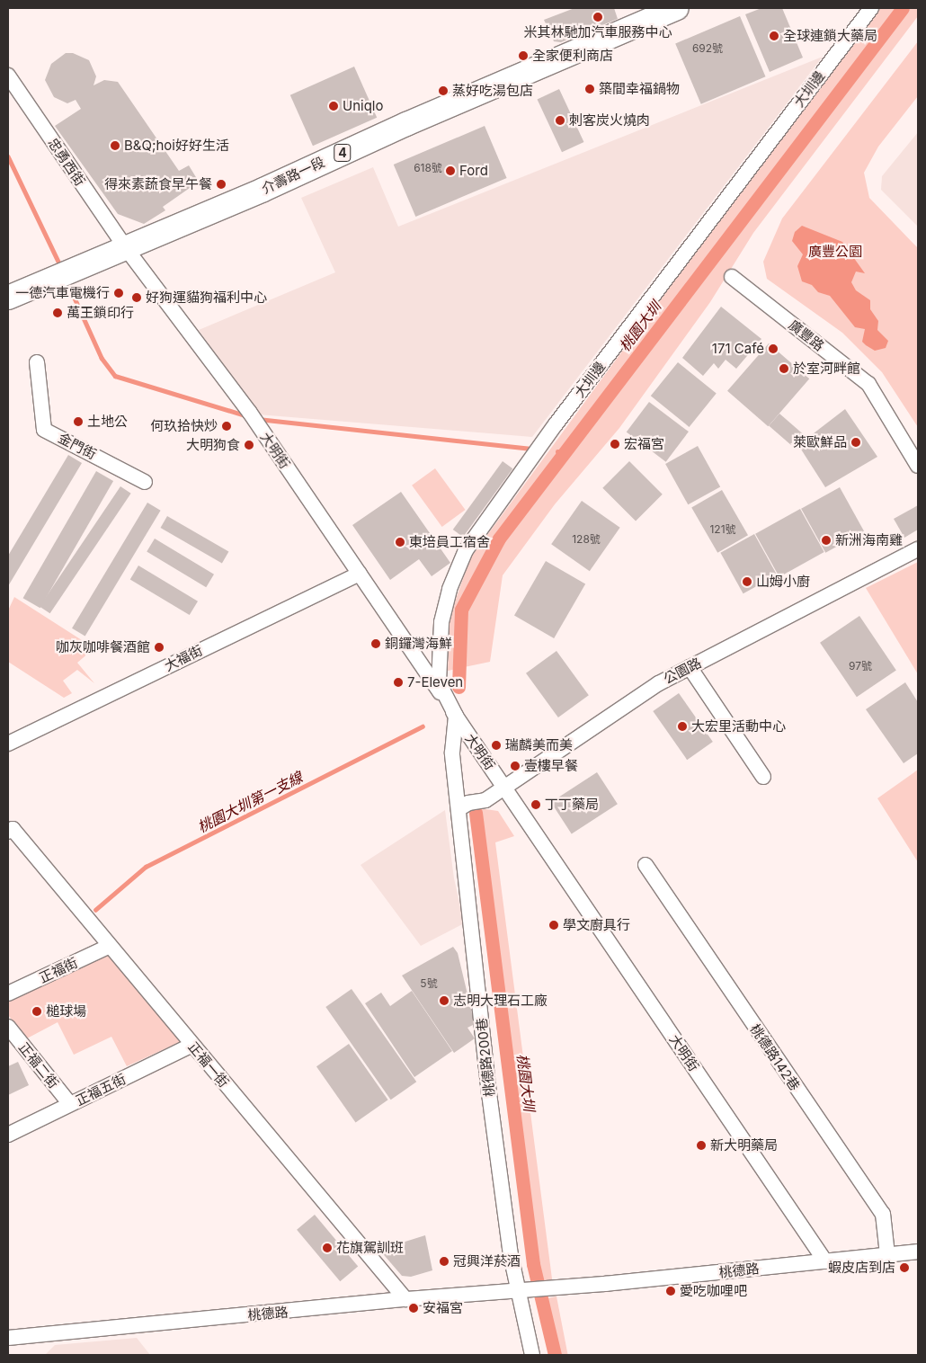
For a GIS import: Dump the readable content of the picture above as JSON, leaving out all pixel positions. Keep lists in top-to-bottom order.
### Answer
{
  "streets": {
    "main road": ["4", "介壽路一段"],
    "street": [
      "大圳邊",
      "忠勇西街",
      "廣豐路",
      "金門街",
      "大明街",
      "大福街",
      "公園路",
      "正福街",
      "桃德路200巷",
      "桃德路142巷",
      "正福一街",
      "正福二街",
      "正福五街",
      "桃德路"
    ]
  },
  "crossings": [
    ["大圳邊", "大明街"],
    ["大圳邊", "桃德路200巷"],
    ["忠勇西街", "介壽路一段"],
    ["忠勇西街", "大明街"],
    ["介壽路一段", "大明街"],
    ["大明街", "大福街"],
    ["大明街", "公園路"],
    ["大明街", "桃德路200巷"],
    ["大明街", "桃德路"],
    ["公園路", "桃德路200巷"],
    ["正福街", "正福一街"],
    ["桃德路200巷", "桃德路"],
    ["桃德路142巷", "桃德路"],
    ["正福一街", "正福五街"],
    ["正福一街", "桃德路"],
    ["正福二街", "正福五街"]
  ],
  "water": ["桃園大圳", "桃園大圳第一支線"],
  "parks": ["廣豐公園"],
  "places": [
    "米其林馳加汽車服務中心",
    "全球連鎖大藥局",
    "全家便利商店",
    "築間幸福鍋物",
    "蒸好吃湯包店",
    "Uniqlo",
    "刺客炭火燒肉",
    "B&Q;hoi好好生活",
    "Ford",
    "得來素蔬食早午餐",
    "一德汽車電機行",
    "好狗運貓狗福利中心",
    "萬王鎖印行",
    "171 Café",
    "於室河畔館",
    "土地公",
    "何玖拾快炒",
    "萊歐鮮品",
    "宏福宮",
    "大明狗食",
    "新洲海南雞",
    "東培員工宿舍",
    "山姆小廚",
    "銅鑼灣海鮮",
    "咖灰咖啡餐酒館",
    "7-Eleven",
    "大宏里活動中心",
    "瑞麟美而美",
    "壹樓早餐",
    "丁丁藥局",
    "學文廚具行",
    "志明大理石工廠",
    "槌球場",
    "新大明藥局",
    "花旗駕訓班",
    "冠興洋菸酒",
    "蝦皮店到店",
    "愛吃咖哩吧",
    "安福宮"
  ],
  "house_numbers": [
    "692號",
    "618號",
    "121號",
    "128號",
    "97號",
    "5號"
  ]
}
